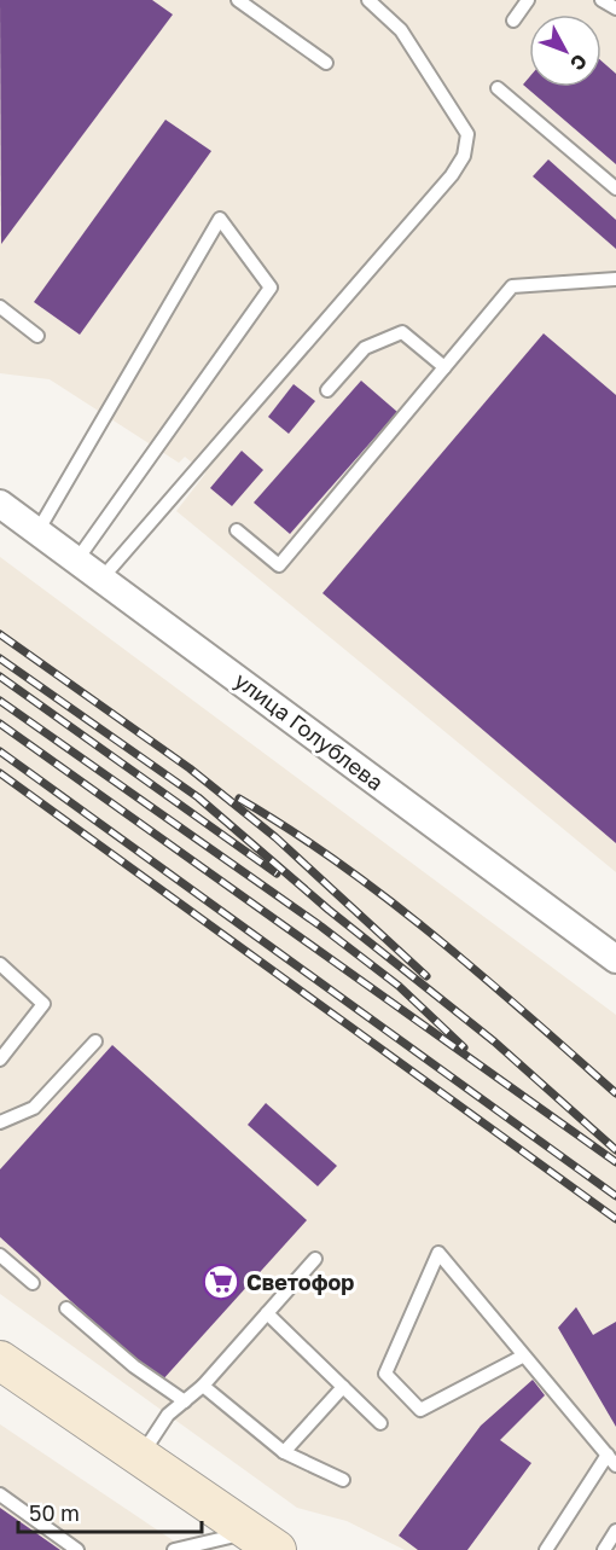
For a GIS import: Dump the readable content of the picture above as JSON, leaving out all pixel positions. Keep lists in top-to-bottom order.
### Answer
{
  "streets": {
    "street": ["улица Голублева"]
  },
  "places": {
    "supermarket": ["Светофор"]
  },
  "scale_bar": "50 m",
  "north": "bottom right"
}
